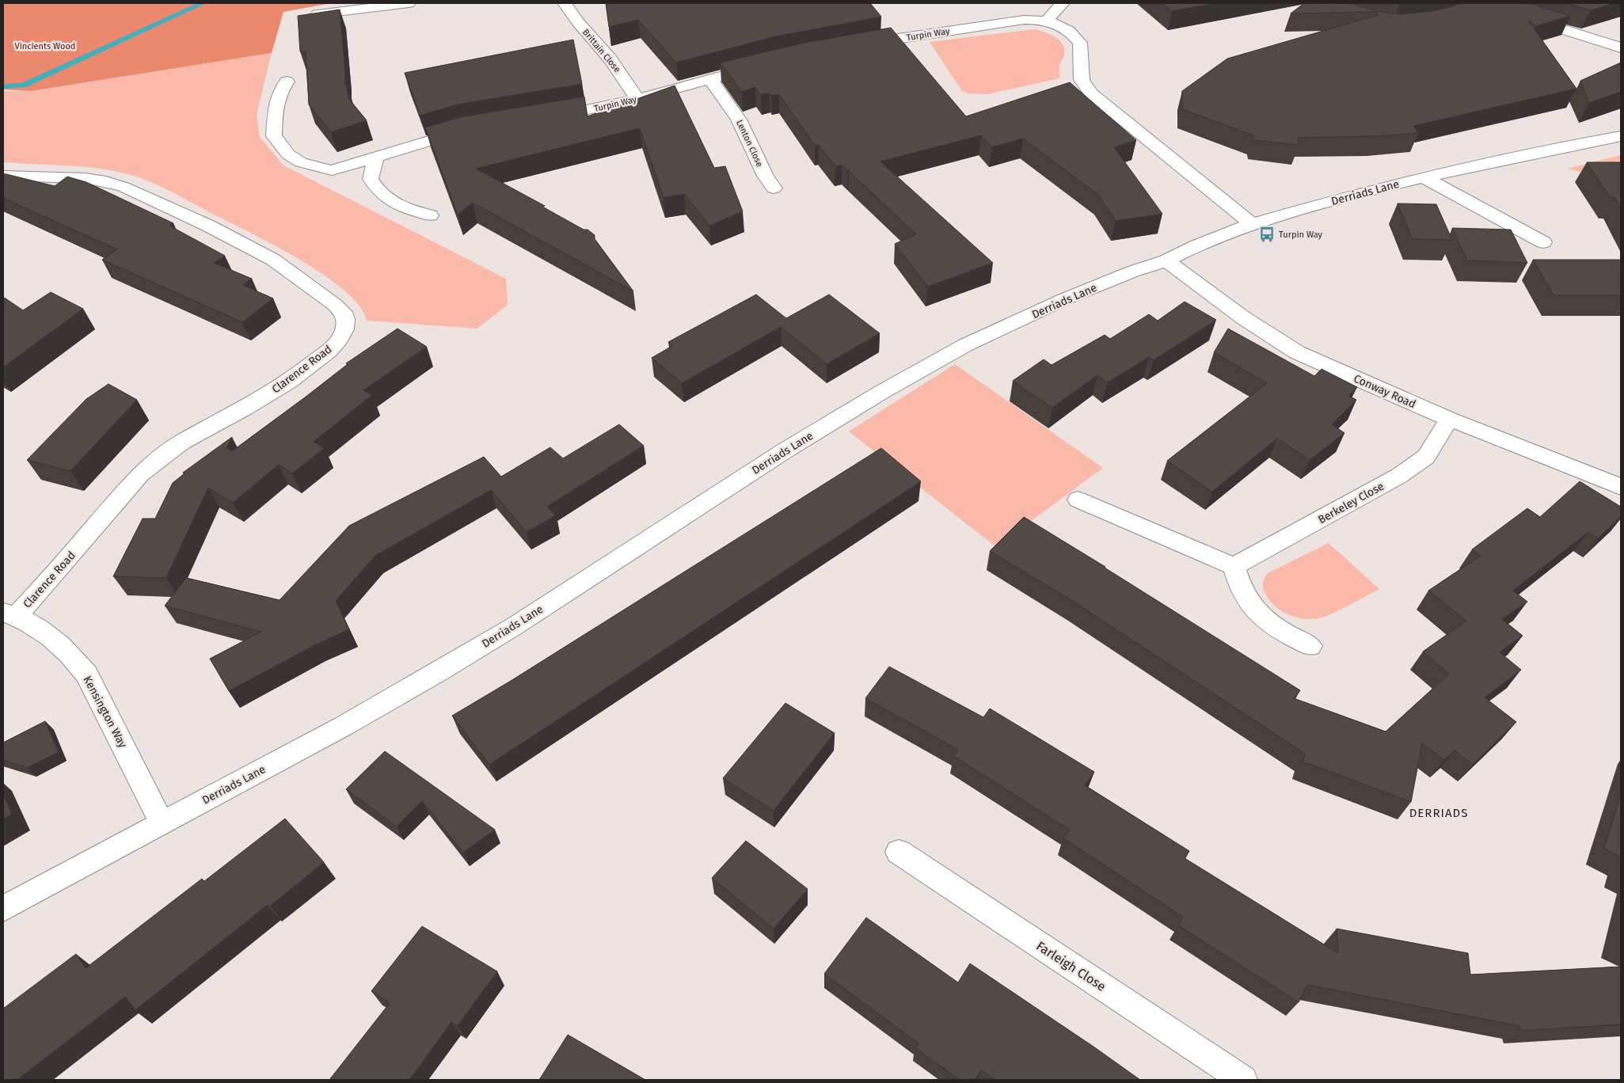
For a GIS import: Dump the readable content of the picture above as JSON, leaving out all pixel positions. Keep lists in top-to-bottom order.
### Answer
{
  "streets": {
    "street": [
      "Turpin Way",
      "Brittain Close",
      "Lenton Close",
      "Derriads Lane",
      "Clarence Road",
      "Conway Road",
      "Berkeley Close",
      "Kensington Way",
      "Farleigh Close"
    ]
  },
  "crossings": [
    ["Turpin Way", "Brittain Close"],
    ["Turpin Way", "Lenton Close"],
    ["Turpin Way", "Derriads Lane"],
    ["Derriads Lane", "Conway Road"],
    ["Derriads Lane", "Kensington Way"],
    ["Clarence Road", "Kensington Way"],
    ["Conway Road", "Berkeley Close"]
  ],
  "districts": ["DERRIADS"],
  "parks": ["Vincients Wood"],
  "places": {
    "bus stop": ["Turpin Way"]
  }
}
